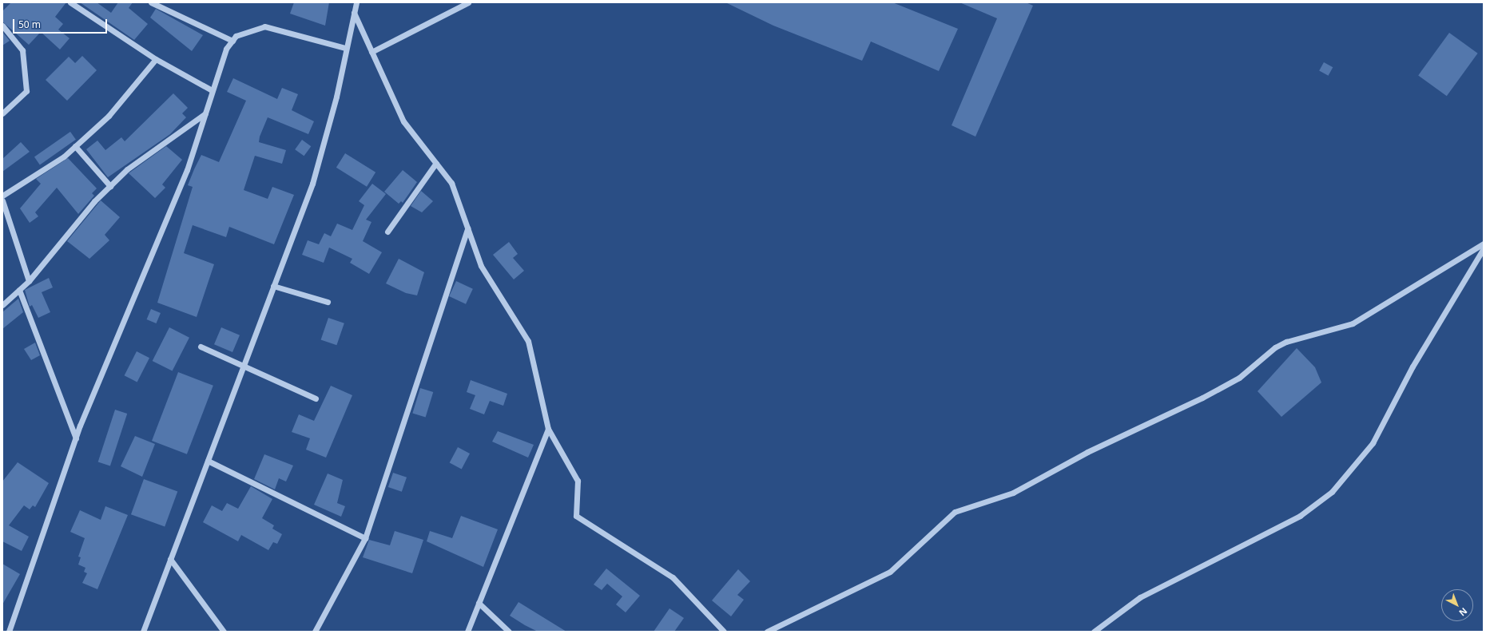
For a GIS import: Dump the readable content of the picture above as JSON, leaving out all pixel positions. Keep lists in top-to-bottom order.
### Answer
{
  "scale_bar": "50 m",
  "north": "bottom right"
}
